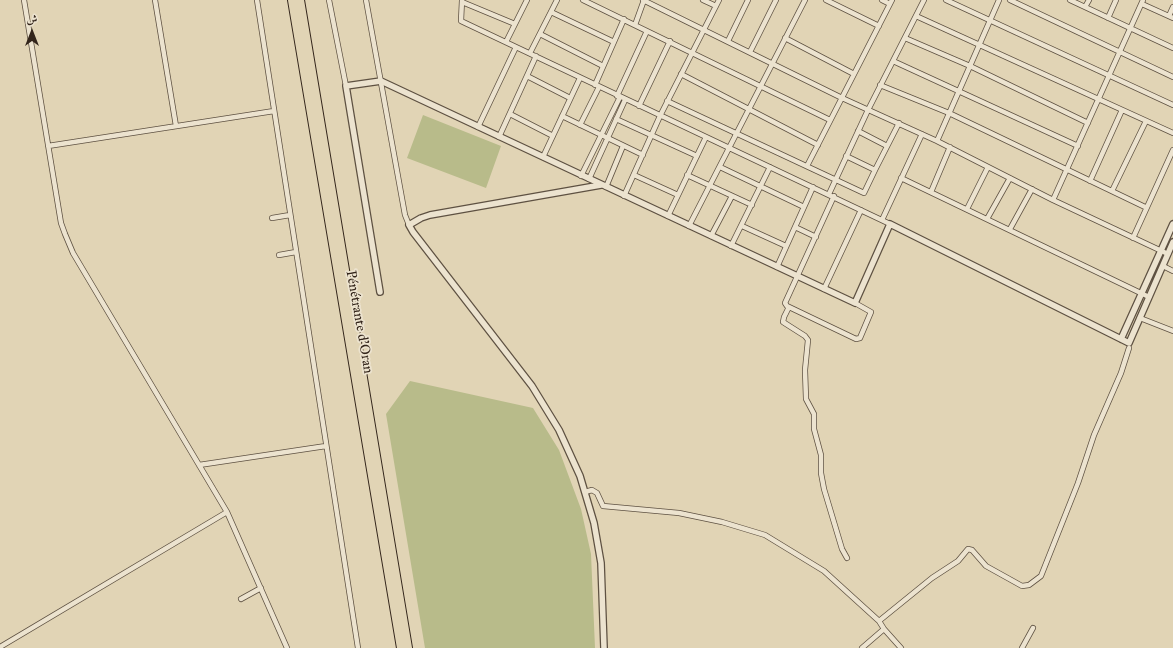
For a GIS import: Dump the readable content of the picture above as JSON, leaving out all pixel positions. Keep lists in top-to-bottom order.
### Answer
{
  "streets": {
    "highway": ["Pénétrante d'Oran"]
  },
  "north": "top"
}
